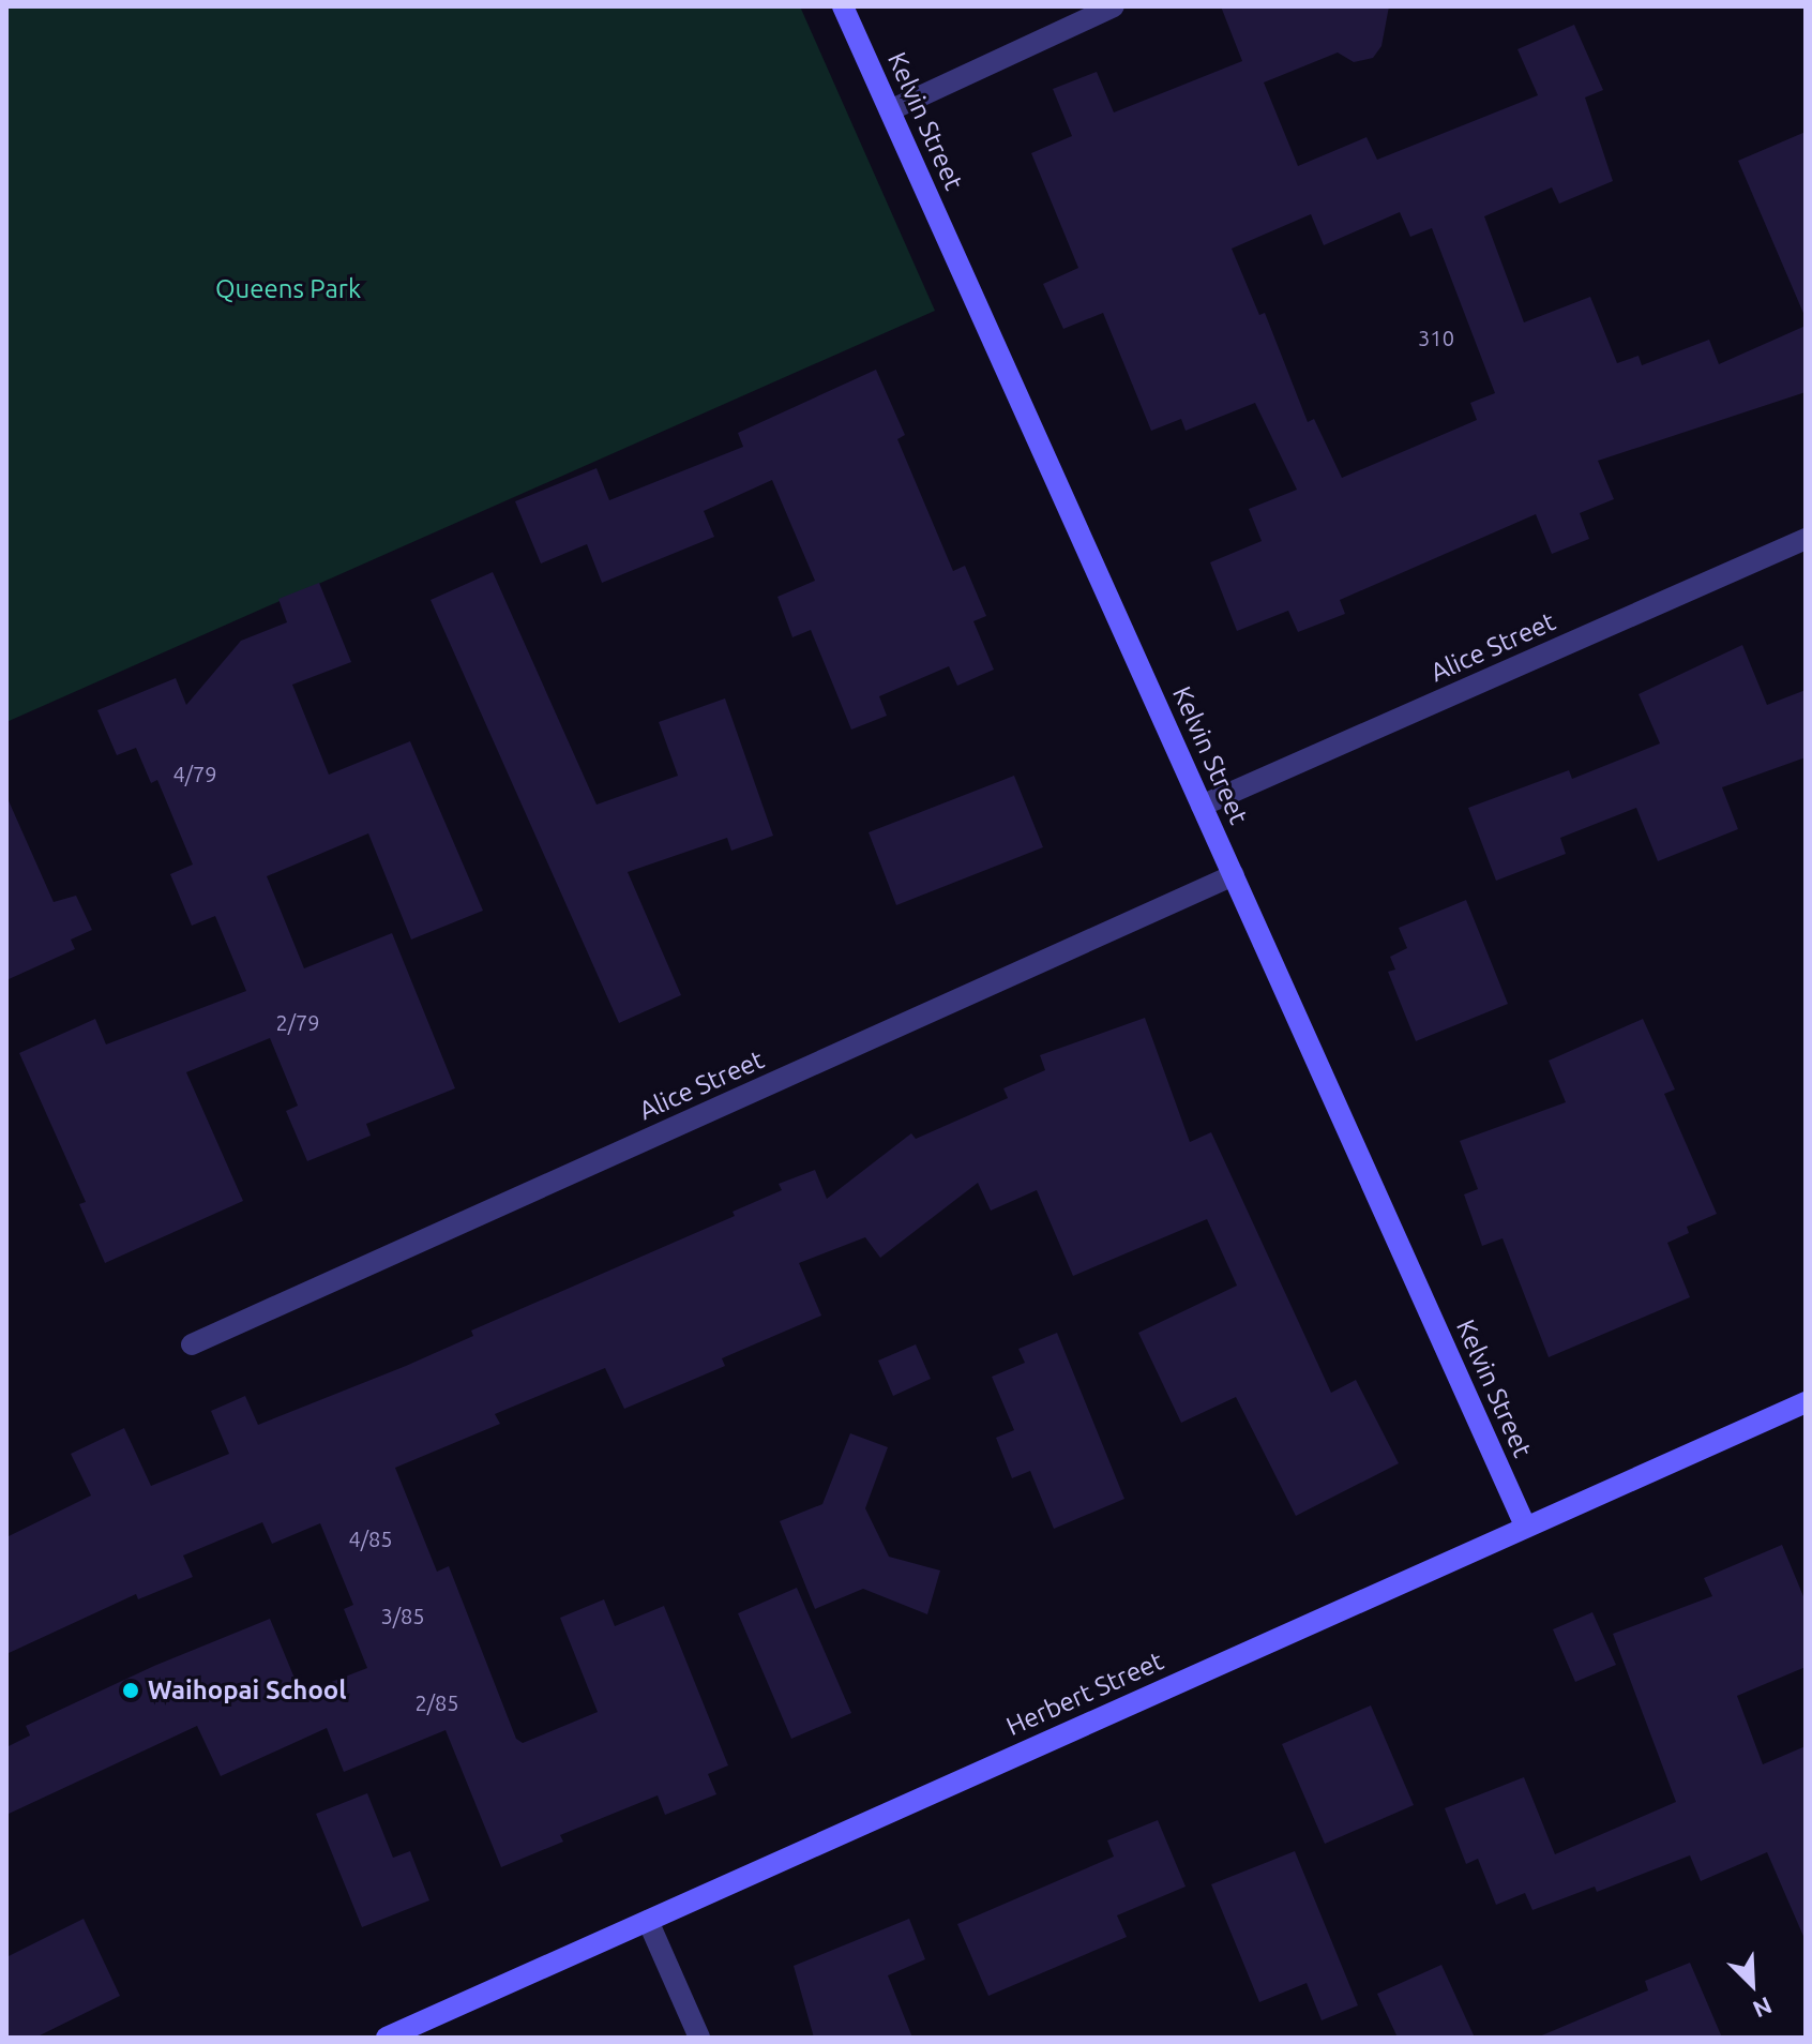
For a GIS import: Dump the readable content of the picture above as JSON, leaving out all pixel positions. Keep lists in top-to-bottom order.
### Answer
{
  "streets": {
    "main road": ["Kelvin Street", "Herbert Street"],
    "street": ["Alice Street"]
  },
  "crossings": [
    ["Kelvin Street", "Alice Street"],
    ["Kelvin Street", "Herbert Street"]
  ],
  "parks": ["Queens Park"],
  "places": ["Waihopai School"],
  "house_numbers": [
    "310",
    "4/79",
    "2/79",
    "4/85",
    "3/85",
    "2/85"
  ],
  "north": "bottom right"
}
